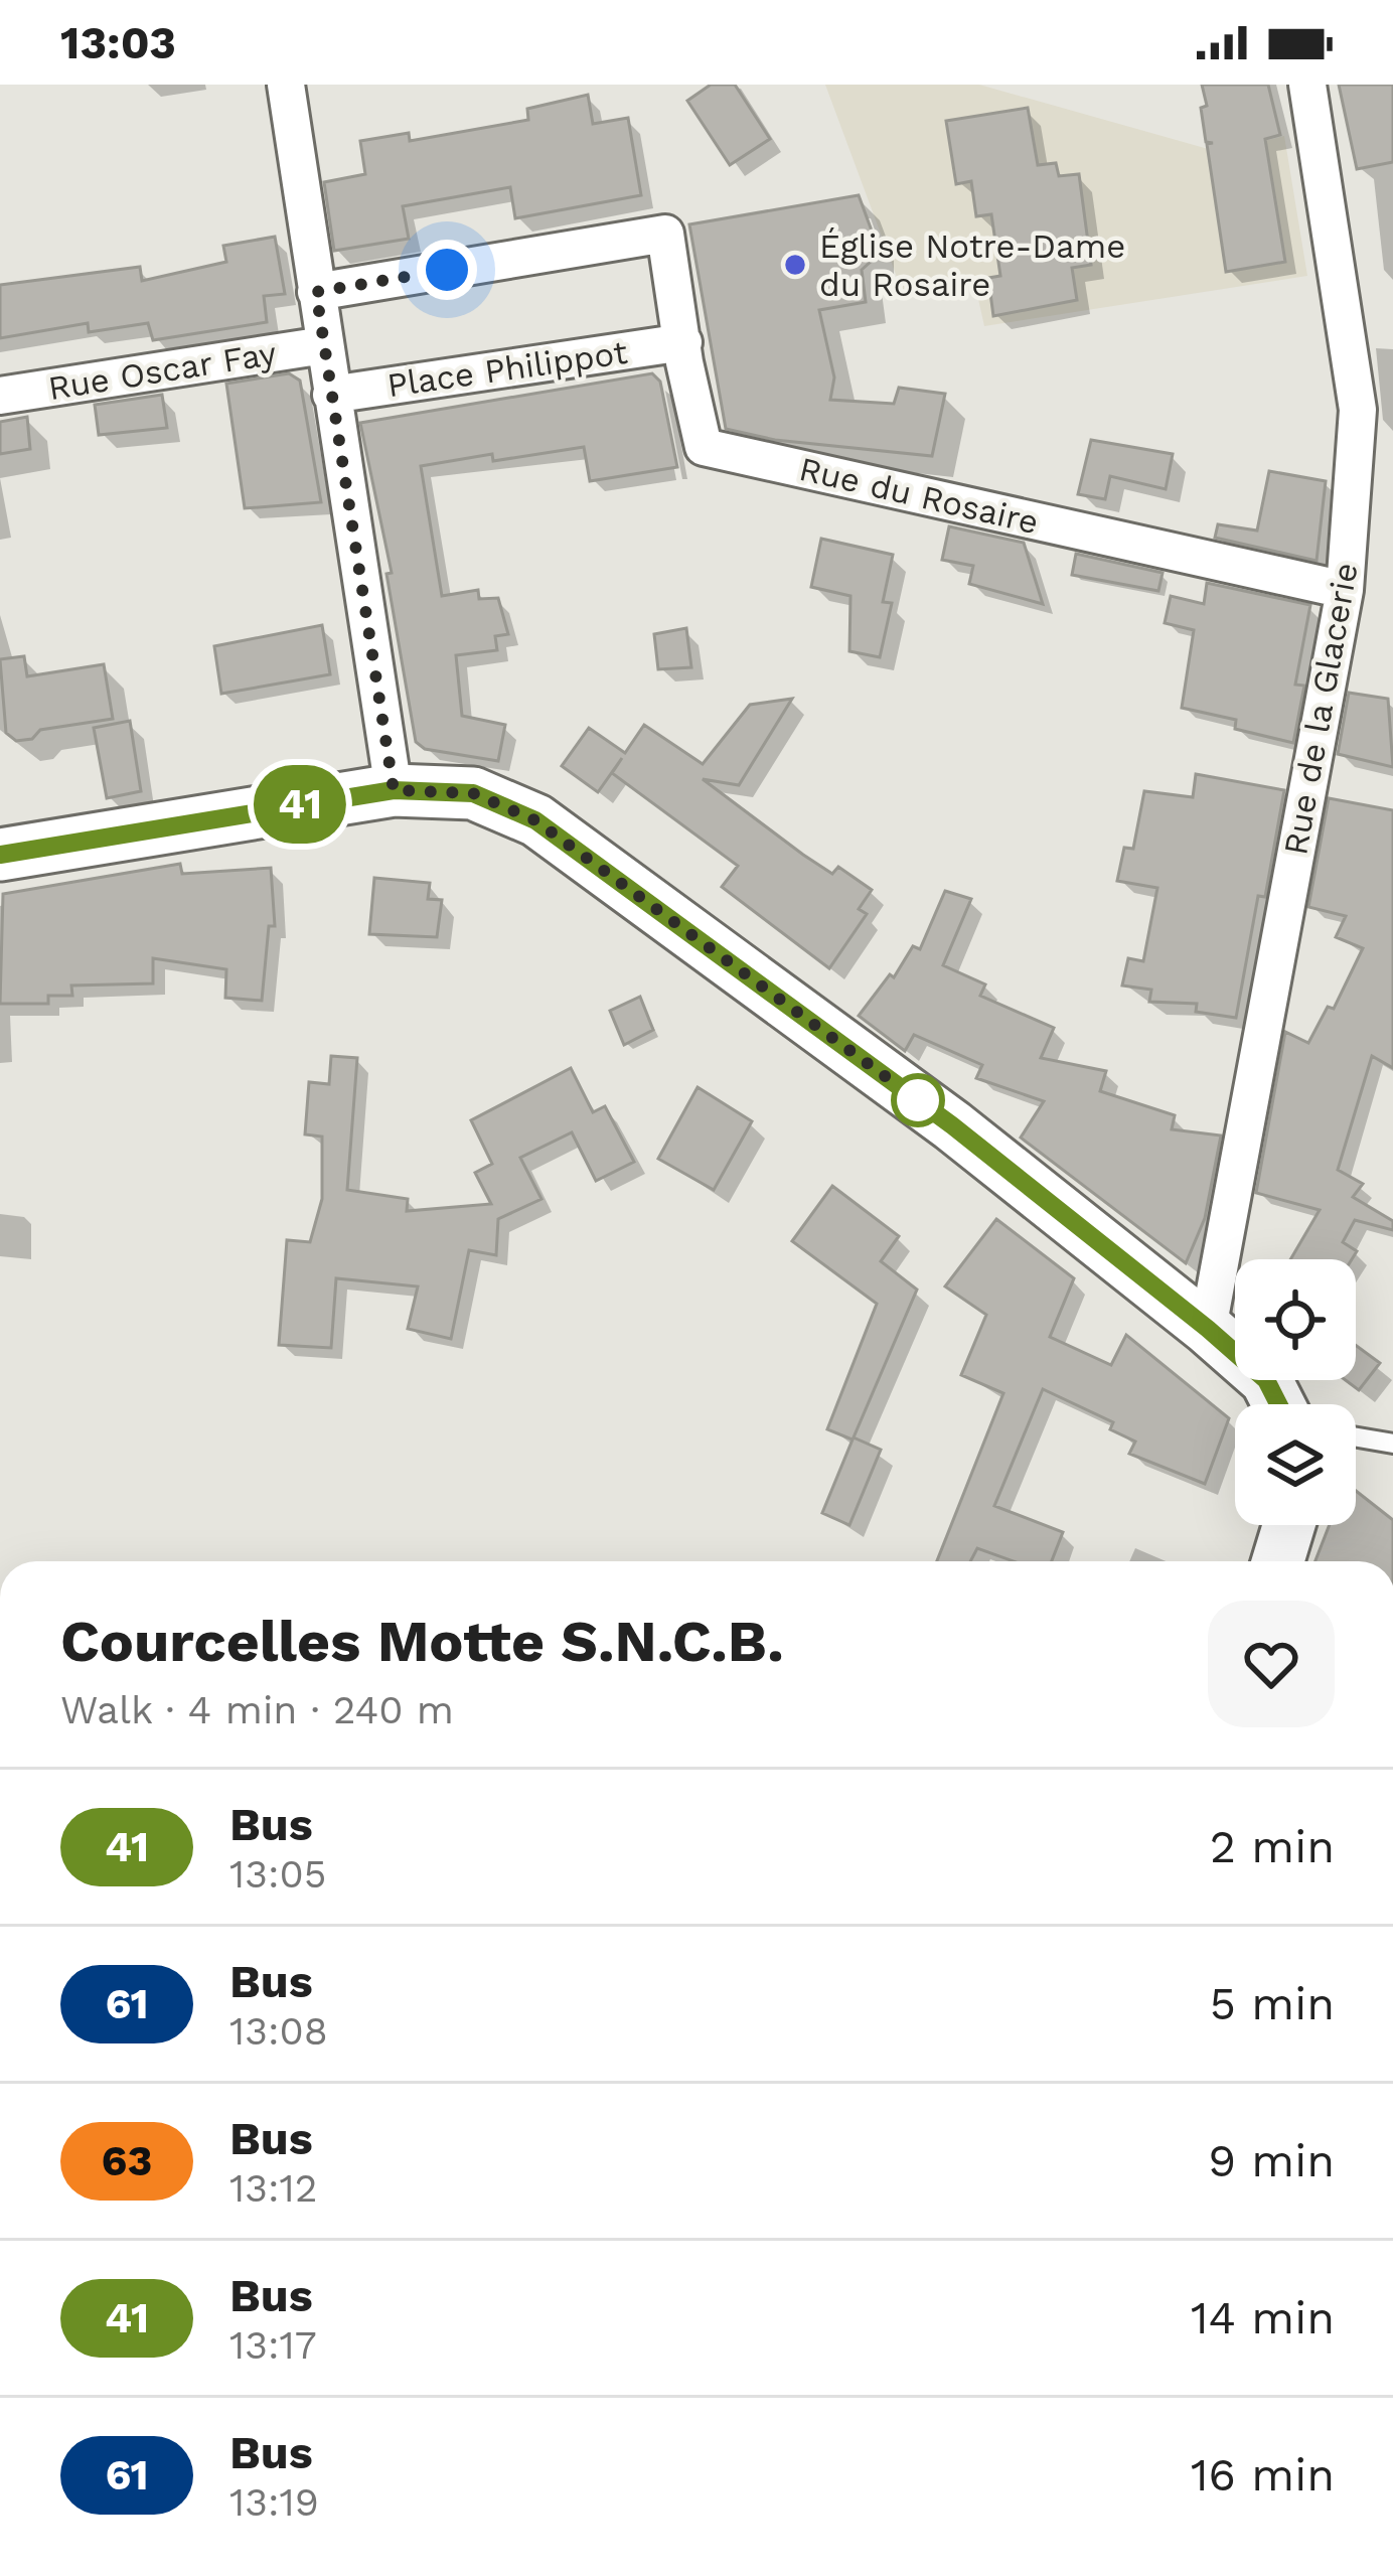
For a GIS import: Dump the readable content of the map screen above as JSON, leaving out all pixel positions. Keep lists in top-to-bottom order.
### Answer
{
  "streets": {
    "street": [
      "Place Philippot",
      "Rue Oscar Fay",
      "Rue du Rosaire",
      "Rue de la Glacerie"
    ]
  },
  "crossings": [
    ["Place Philippot", "Rue du Rosaire"],
    ["Rue du Rosaire", "Rue de la Glacerie"]
  ],
  "places": ["Église Notre-Dame du Rosaire"],
  "lines": ["bus line 41"],
  "page": {
    "status": "13:03",
    "on_map": "41",
    "heading": ["Courcelles Motte S.N.C.B.", "Walk · 4 min · 240 m"],
    "list": [
      {
        "mark": "41",
        "name": "Bus",
        "note": "13:05",
        "value": "2 min"
      },
      {
        "mark": "61",
        "name": "Bus",
        "note": "13:08",
        "value": "5 min"
      },
      {
        "mark": "63",
        "name": "Bus",
        "note": "13:12",
        "value": "9 min"
      },
      {
        "mark": "41",
        "name": "Bus",
        "note": "13:17",
        "value": "14 min"
      },
      {
        "mark": "61",
        "name": "Bus",
        "note": "13:19",
        "value": "16 min"
      }
    ]
  }
}
